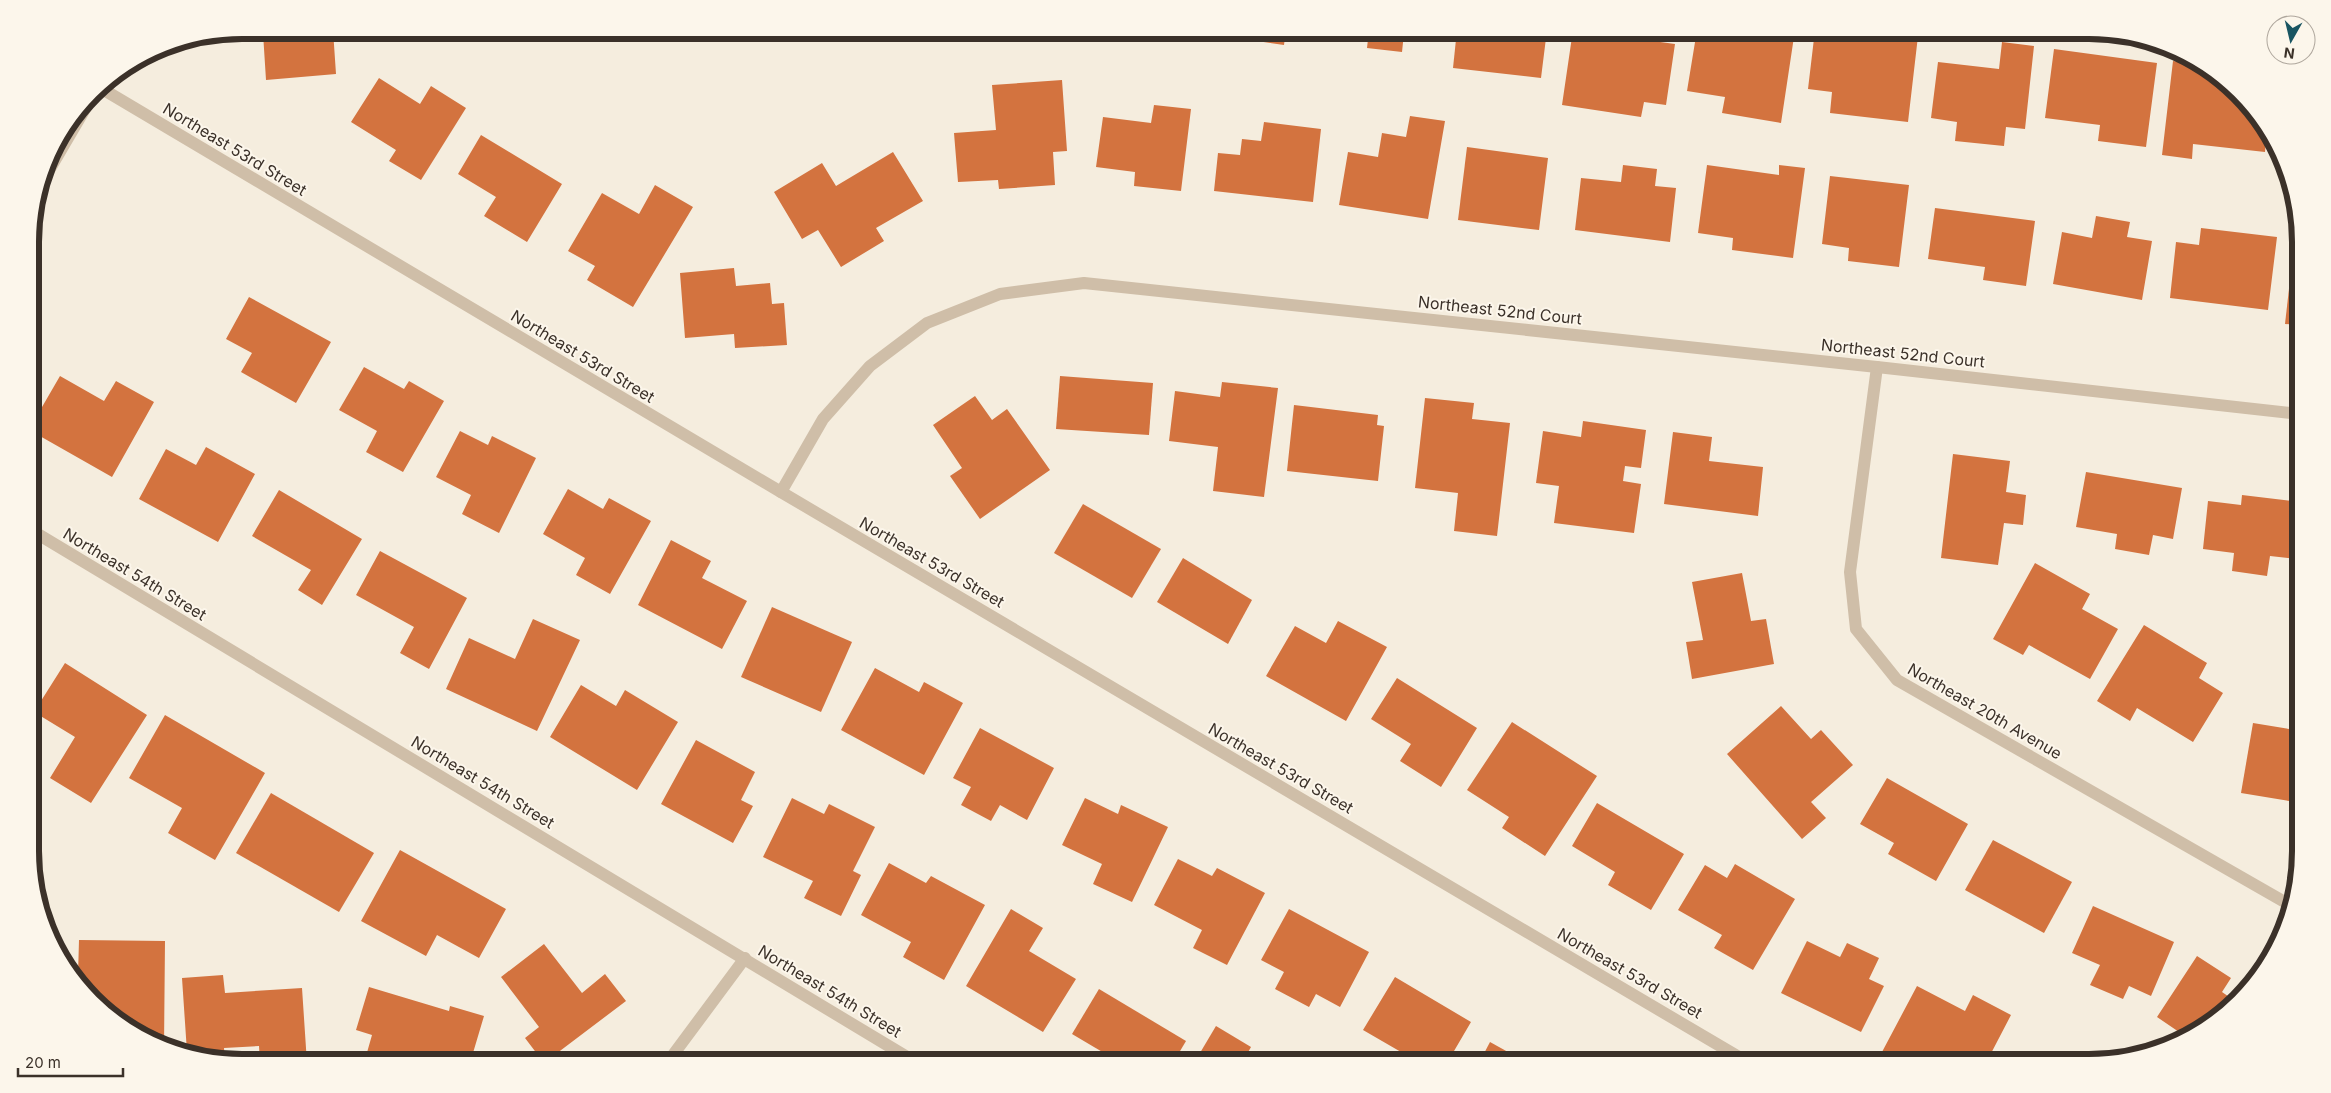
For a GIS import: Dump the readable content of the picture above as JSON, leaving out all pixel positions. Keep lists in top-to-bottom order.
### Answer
{
  "streets": {
    "street": [
      "Northeast 53rd Street",
      "Northeast 52nd Court",
      "Northeast 54th Street",
      "Northeast 20th Avenue"
    ]
  },
  "crossings": [
    ["Northeast 53rd Street", "Northeast 52nd Court"],
    ["Northeast 52nd Court", "Northeast 20th Avenue"]
  ],
  "scale_bar": "20 m",
  "north": "bottom"
}
